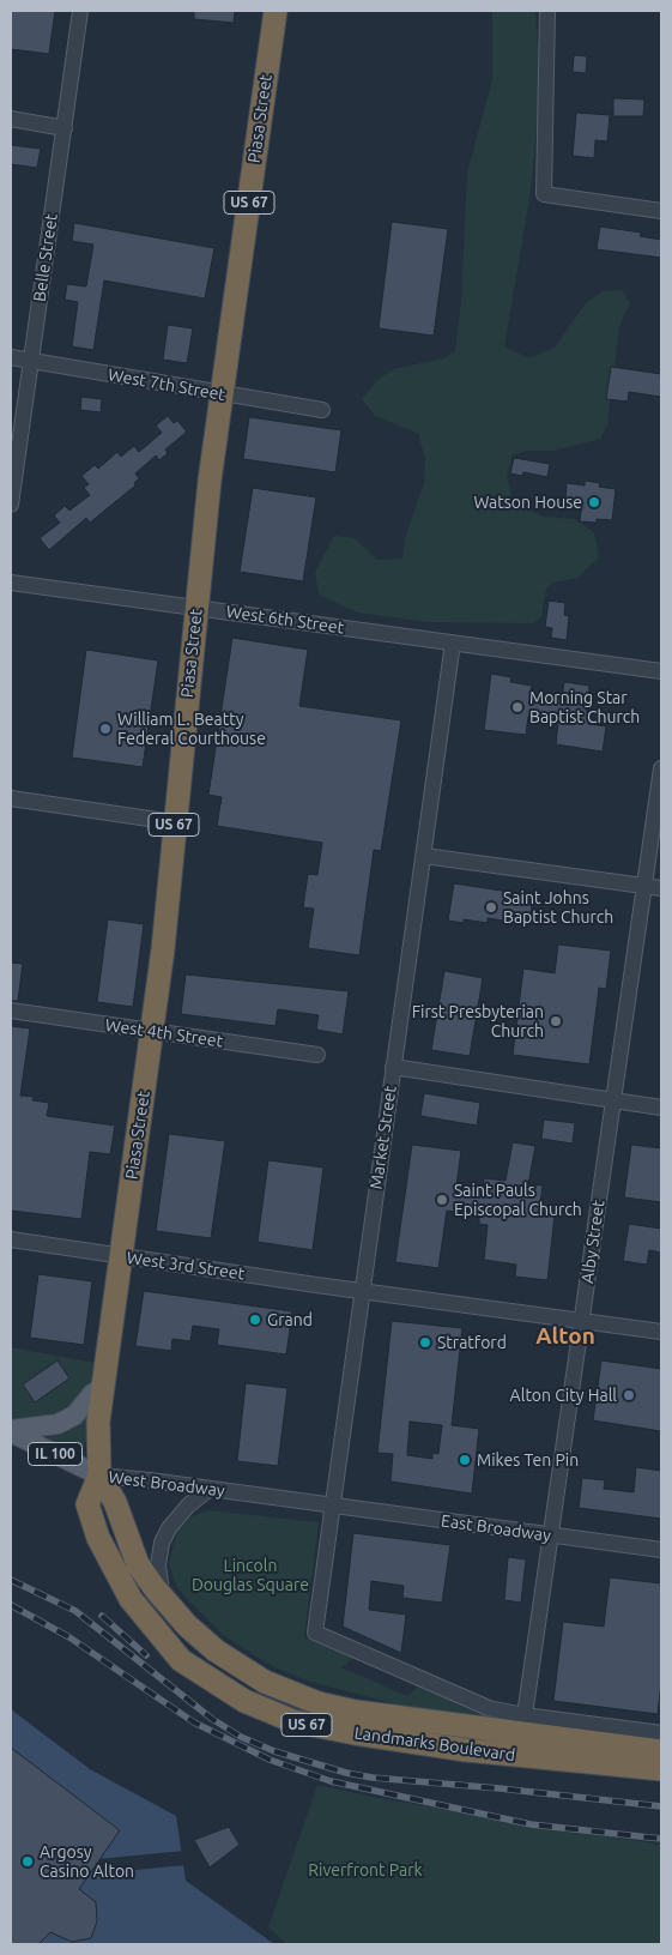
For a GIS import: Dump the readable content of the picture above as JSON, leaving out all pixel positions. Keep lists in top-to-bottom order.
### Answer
{
  "streets": {
    "highway": ["Piasa Street", "US 67", "Landmarks Boulevard"],
    "main road": ["IL 100", "West Broadway"],
    "street": [
      "Belle Street",
      "West 7th Street",
      "West 6th Street",
      "West 4th Street",
      "Market Street",
      "Alby Street",
      "West 3rd Street",
      "East Broadway"
    ]
  },
  "crossings": [
    ["Piasa Street", "West 7th Street"],
    ["Piasa Street", "West 6th Street"],
    ["Piasa Street", "West 4th Street"],
    ["Piasa Street", "West 3rd Street"],
    ["Piasa Street", "West Broadway"],
    ["Piasa Street", "Landmarks Boulevard"],
    ["Belle Street", "West 7th Street"],
    ["West 6th Street", "Market Street"],
    ["Market Street", "Alby Street"],
    ["Market Street", "West 3rd Street"],
    ["Market Street", "West Broadway"],
    ["Market Street", "East Broadway"],
    ["Alby Street", "West 3rd Street"],
    ["Alby Street", "East Broadway"],
    ["West Broadway", "East Broadway"],
    ["West Broadway", "Landmarks Boulevard"]
  ],
  "districts": ["Alton"],
  "parks": ["Lincoln Douglas Square", "Riverfront Park"],
  "places": [
    "Watson House",
    "Morning Star Baptist Church",
    "William L. Beatty Federal Courthouse",
    "Saint Johns Baptist Church",
    "First Presbyterian Church",
    "Saint Pauls Episcopal Church",
    "Grand",
    "Stratford",
    "Alton City Hall",
    "Mikes Ten Pin",
    "Argosy Casino Alton"
  ]
}
